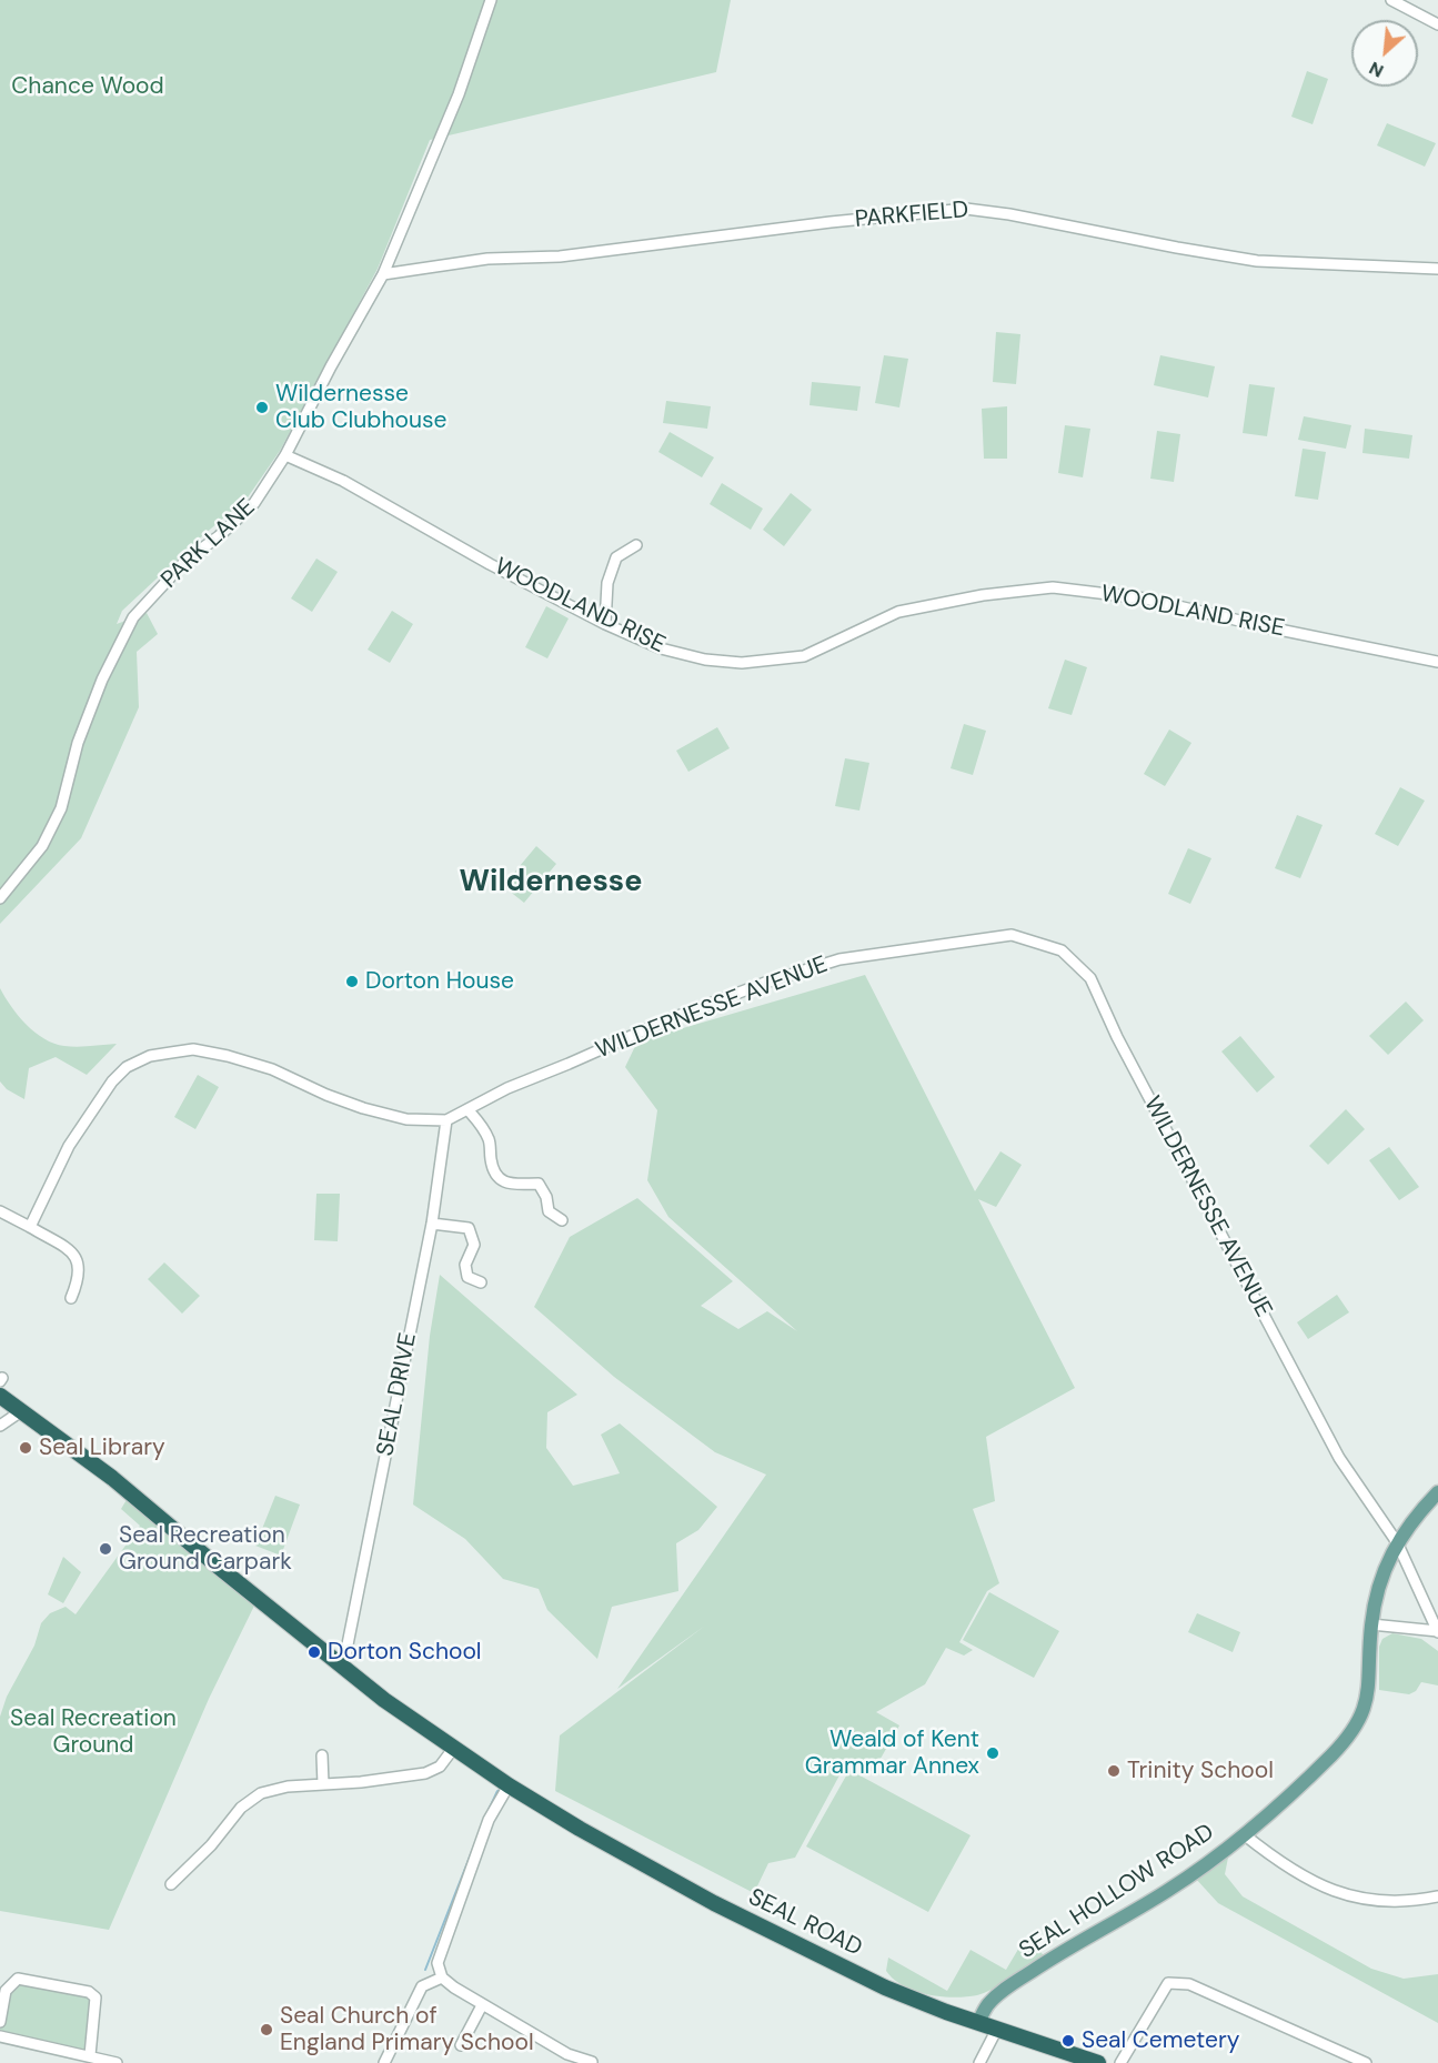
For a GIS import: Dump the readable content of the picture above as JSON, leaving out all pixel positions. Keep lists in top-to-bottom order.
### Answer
{
  "streets": {
    "highway": ["SEAL ROAD"],
    "main road": ["SEAL HOLLOW ROAD"],
    "street": [
      "PARKFIELD",
      "PARK LANE",
      "WOODLAND RISE",
      "WILDERNESSE AVENUE",
      "SEAL DRIVE"
    ]
  },
  "crossings": [
    ["PARKFIELD", "PARK LANE"],
    ["PARK LANE", "WOODLAND RISE"],
    ["WILDERNESSE AVENUE", "SEAL DRIVE"],
    ["WILDERNESSE AVENUE", "SEAL HOLLOW ROAD"],
    ["SEAL DRIVE", "SEAL ROAD"],
    ["SEAL HOLLOW ROAD", "SEAL ROAD"]
  ],
  "districts": ["Wildernesse"],
  "parks": ["Chance Wood", "Seal Recreation Ground"],
  "places": [
    "Wildernesse Club Clubhouse",
    "Dorton House",
    "Seal Library",
    "Seal Recreation Ground Carpark",
    "Dorton School",
    "Weald of Kent Grammar Annex",
    "Trinity School",
    "Seal Church of England Primary School",
    "Seal Cemetery"
  ],
  "north": "bottom left"
}
